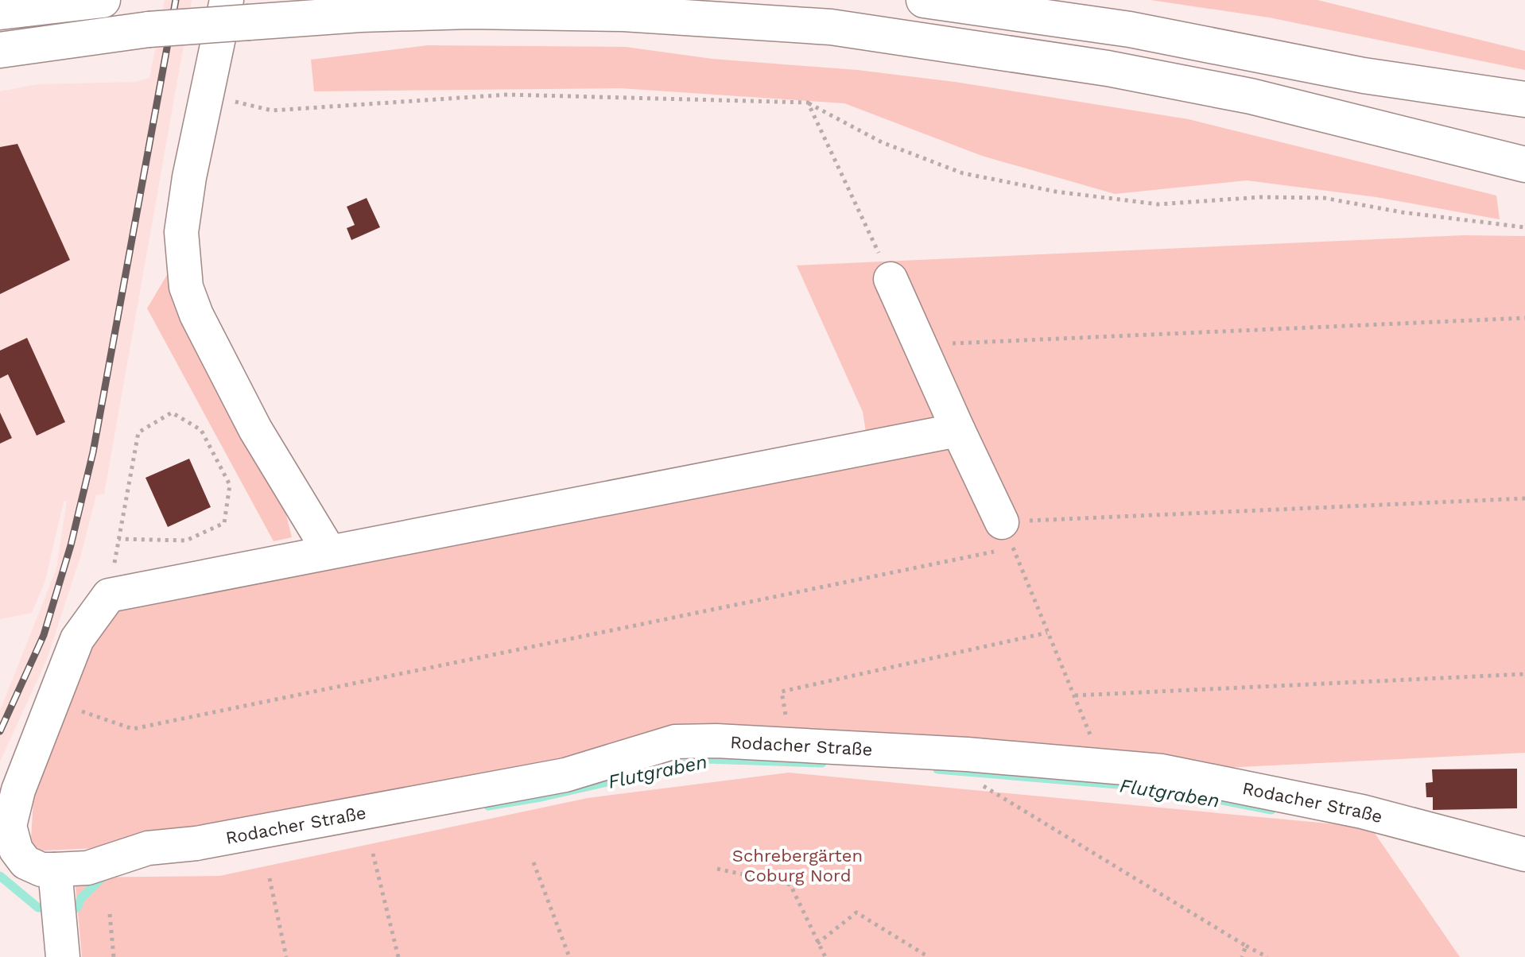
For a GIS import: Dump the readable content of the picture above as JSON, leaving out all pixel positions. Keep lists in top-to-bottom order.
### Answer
{
  "streets": {
    "street": ["Rodacher Straße"]
  },
  "water": ["Flutgraben"],
  "parks": ["Schrebergärten Coburg Nord"]
}
